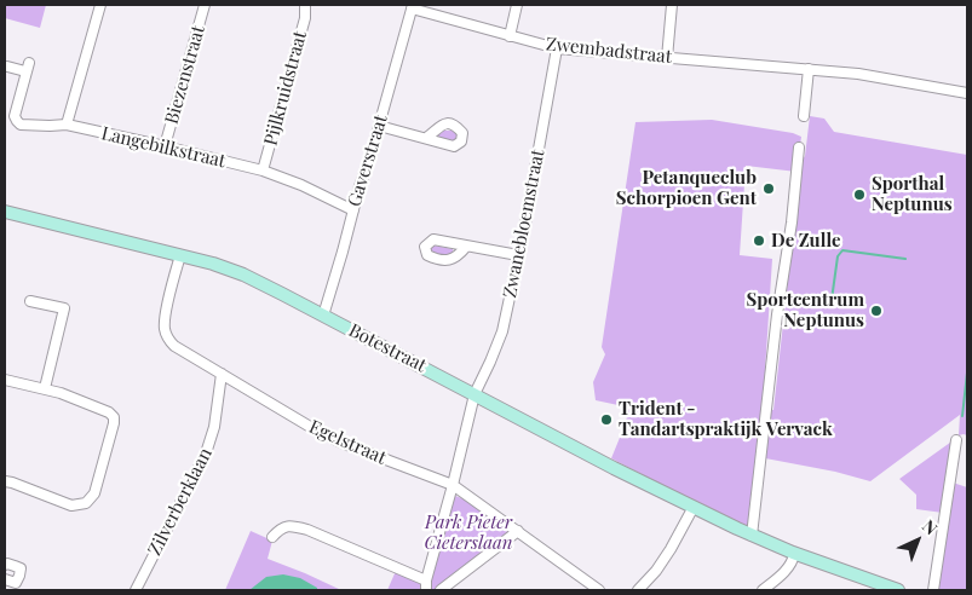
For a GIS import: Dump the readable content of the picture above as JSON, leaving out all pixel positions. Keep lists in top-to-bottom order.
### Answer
{
  "streets": {
    "street": [
      "Zwembadstraat",
      "Biezenstraat",
      "Pijlkruidstraat",
      "Langebilkstraat",
      "Gaverstraat",
      "Zwanebloemstraat",
      "Botestraat",
      "Egelstraat",
      "Zilverberklaan"
    ]
  },
  "crossings": [
    ["Zwembadstraat", "Gaverstraat"],
    ["Zwembadstraat", "Zwanebloemstraat"],
    ["Biezenstraat", "Langebilkstraat"],
    ["Pijlkruidstraat", "Langebilkstraat"],
    ["Langebilkstraat", "Gaverstraat"],
    ["Gaverstraat", "Botestraat"],
    ["Zwanebloemstraat", "Botestraat"],
    ["Zwanebloemstraat", "Egelstraat"],
    ["Botestraat", "Egelstraat"],
    ["Egelstraat", "Zilverberklaan"]
  ],
  "parks": ["Park Pieter Cieterslaan"],
  "places": [
    "Petanqueclub Schorpioen Gent",
    "Sporthal Neptunus",
    "De Zulle",
    "Sportcentrum Neptunus",
    "Trident - Tandartspraktijk Vervack"
  ],
  "north": "top right"
}
